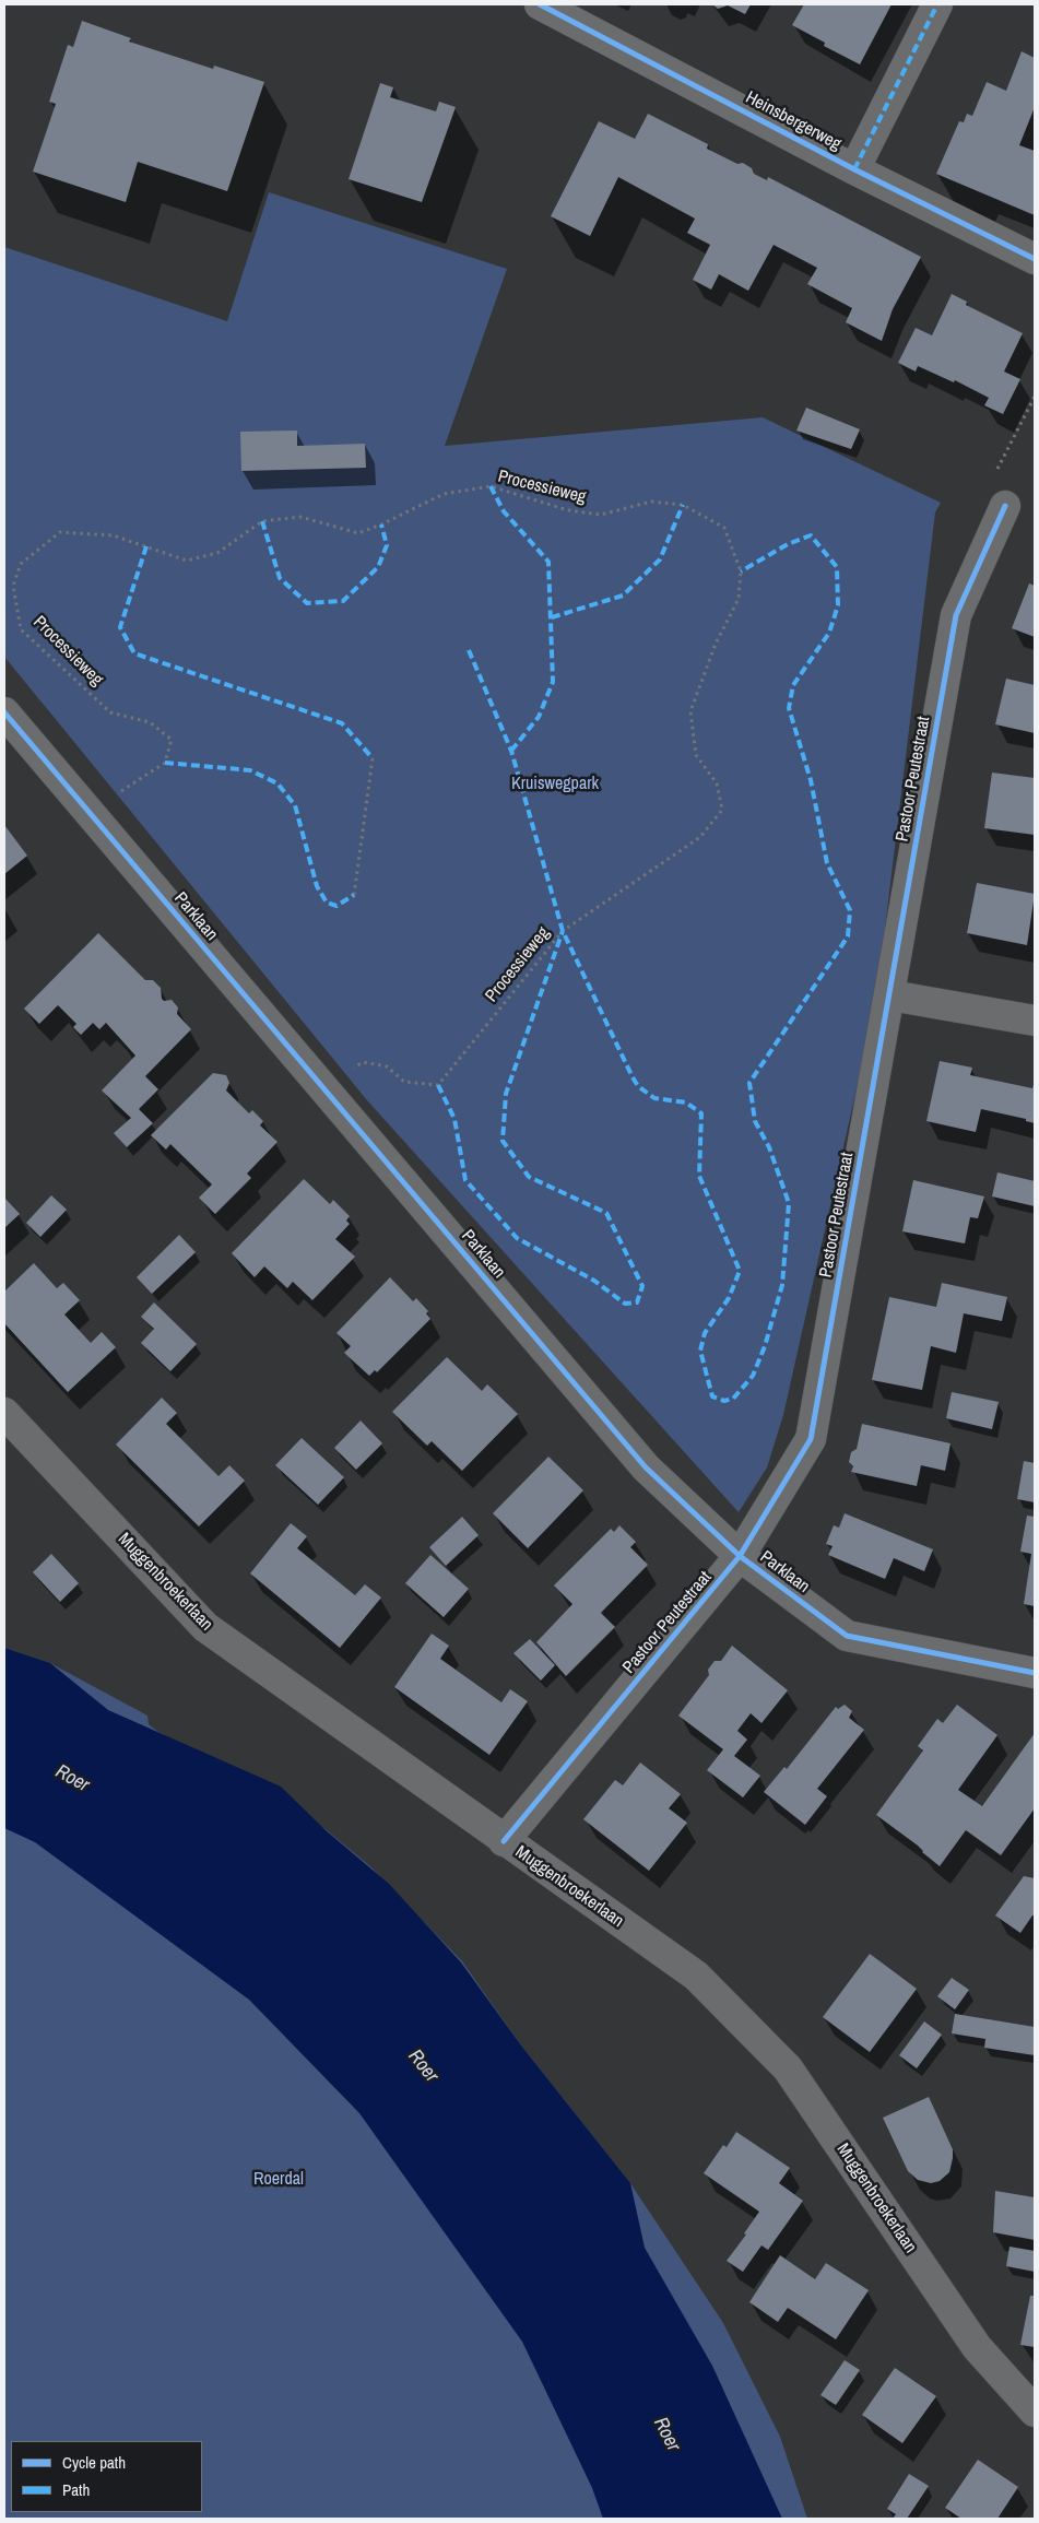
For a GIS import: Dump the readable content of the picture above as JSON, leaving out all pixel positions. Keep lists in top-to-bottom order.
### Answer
{
  "streets": {
    "street": [
      "Heinsbergerweg",
      "Pastoor Peutestraat",
      "Parklaan",
      "Muggenbroekerlaan"
    ],
    "path": ["Processieweg"]
  },
  "crossings": [
    ["Processieweg", "Parklaan"],
    ["Pastoor Peutestraat", "Parklaan"],
    ["Pastoor Peutestraat", "Muggenbroekerlaan"]
  ],
  "water": ["Roer"],
  "parks": ["Kruiswegpark", "Roerdal"],
  "legend": ["Cycle path", "Path"]
}
